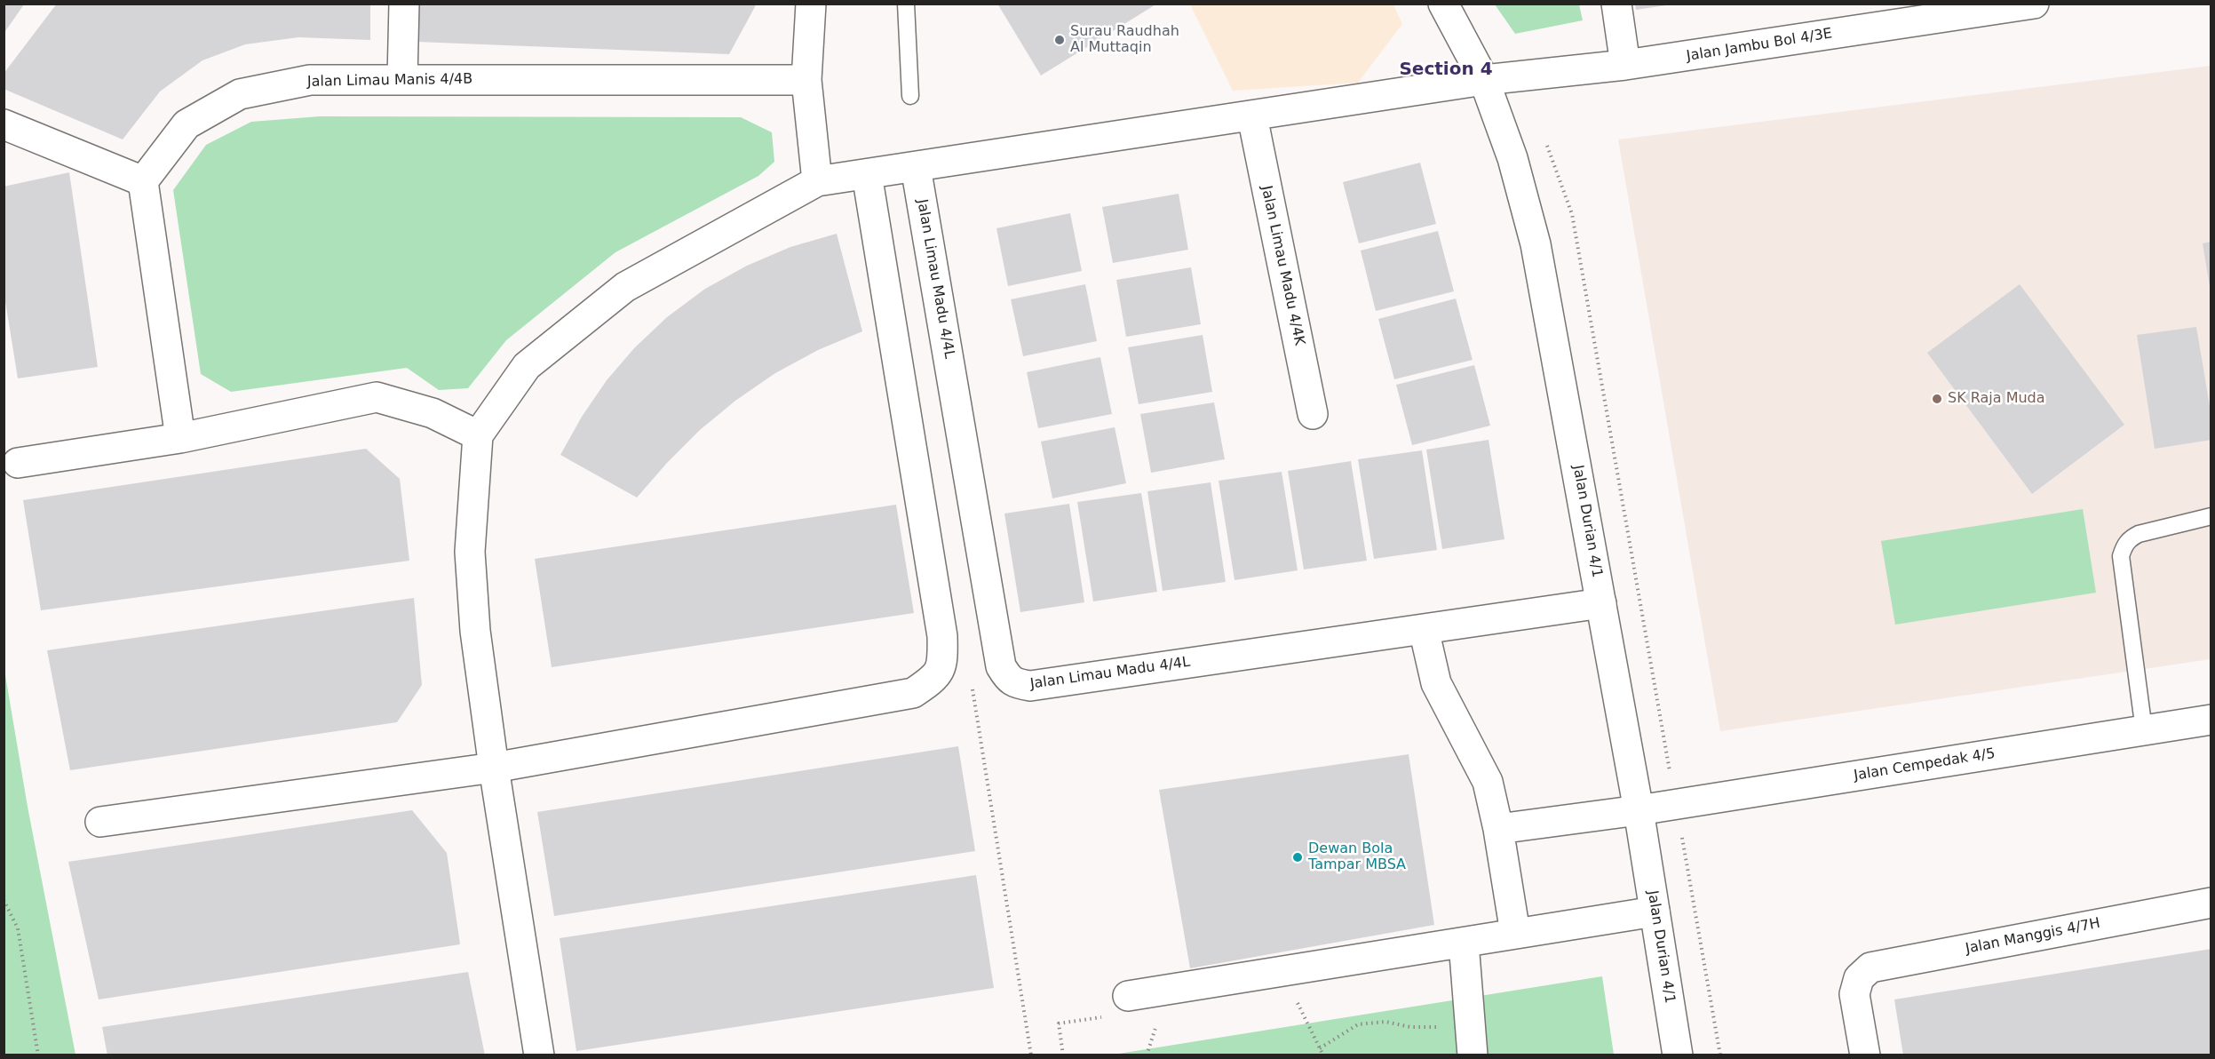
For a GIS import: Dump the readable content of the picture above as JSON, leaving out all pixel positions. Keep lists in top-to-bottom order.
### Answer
{
  "streets": {
    "street": [
      "Jalan Jambu Bol 4/3E",
      "Jalan Limau Manis 4/4B",
      "Jalan Limau Madu 4/4K",
      "Jalan Limau Madu 4/4L",
      "Jalan Durian 4/1",
      "Jalan Cempedak 4/5",
      "Jalan Manggis 4/7H"
    ]
  },
  "crossings": [
    ["Jalan Jambu Bol 4/3E", "Jalan Limau Madu 4/4K"],
    ["Jalan Jambu Bol 4/3E", "Jalan Limau Madu 4/4L"],
    ["Jalan Jambu Bol 4/3E", "Jalan Durian 4/1"],
    ["Jalan Limau Madu 4/4L", "Jalan Durian 4/1"],
    ["Jalan Durian 4/1", "Jalan Cempedak 4/5"]
  ],
  "districts": ["Section 4"],
  "places": ["Surau Raudhah Al Muttaqin", "SK Raja Muda", "Dewan Bola Tampar MBSA"]
}
